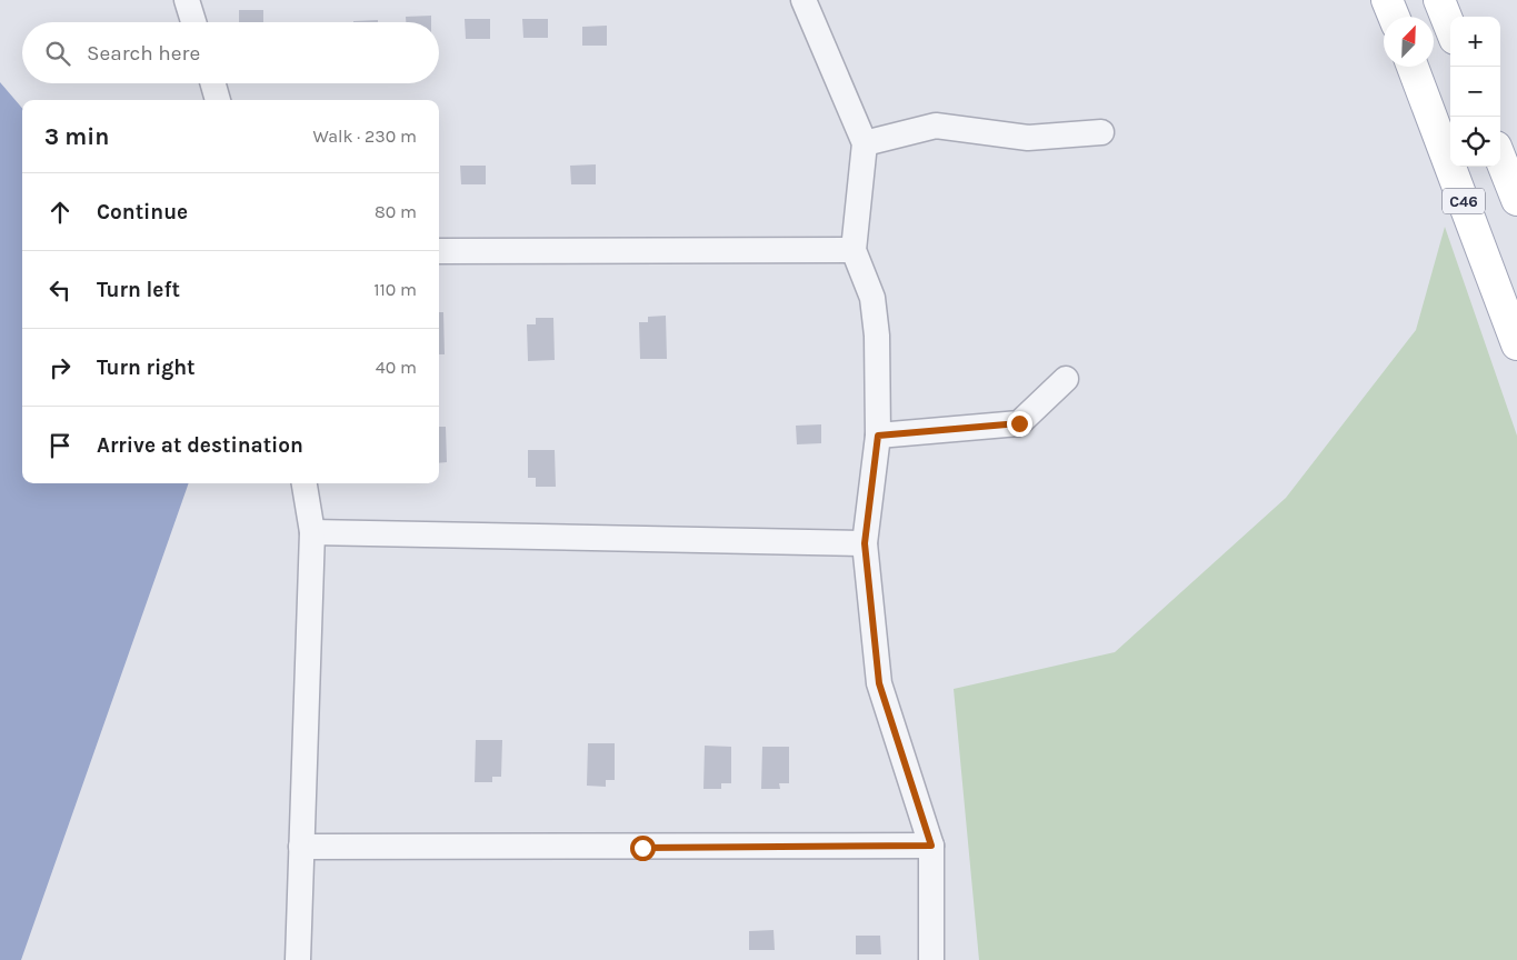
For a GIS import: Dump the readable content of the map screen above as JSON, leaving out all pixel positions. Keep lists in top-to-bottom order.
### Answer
{
  "streets": {
    "main road": ["C46"]
  },
  "north": "top right",
  "page": {
    "map_buttons": ["+", "−"],
    "search": "Search here",
    "heading": ["3 min", "Walk · 230 m"],
    "list": [
      ["Continue", "80 m"],
      ["Turn left", "110 m"],
      ["Turn right", "40 m"],
      "Arrive at destination"
    ]
  }
}
